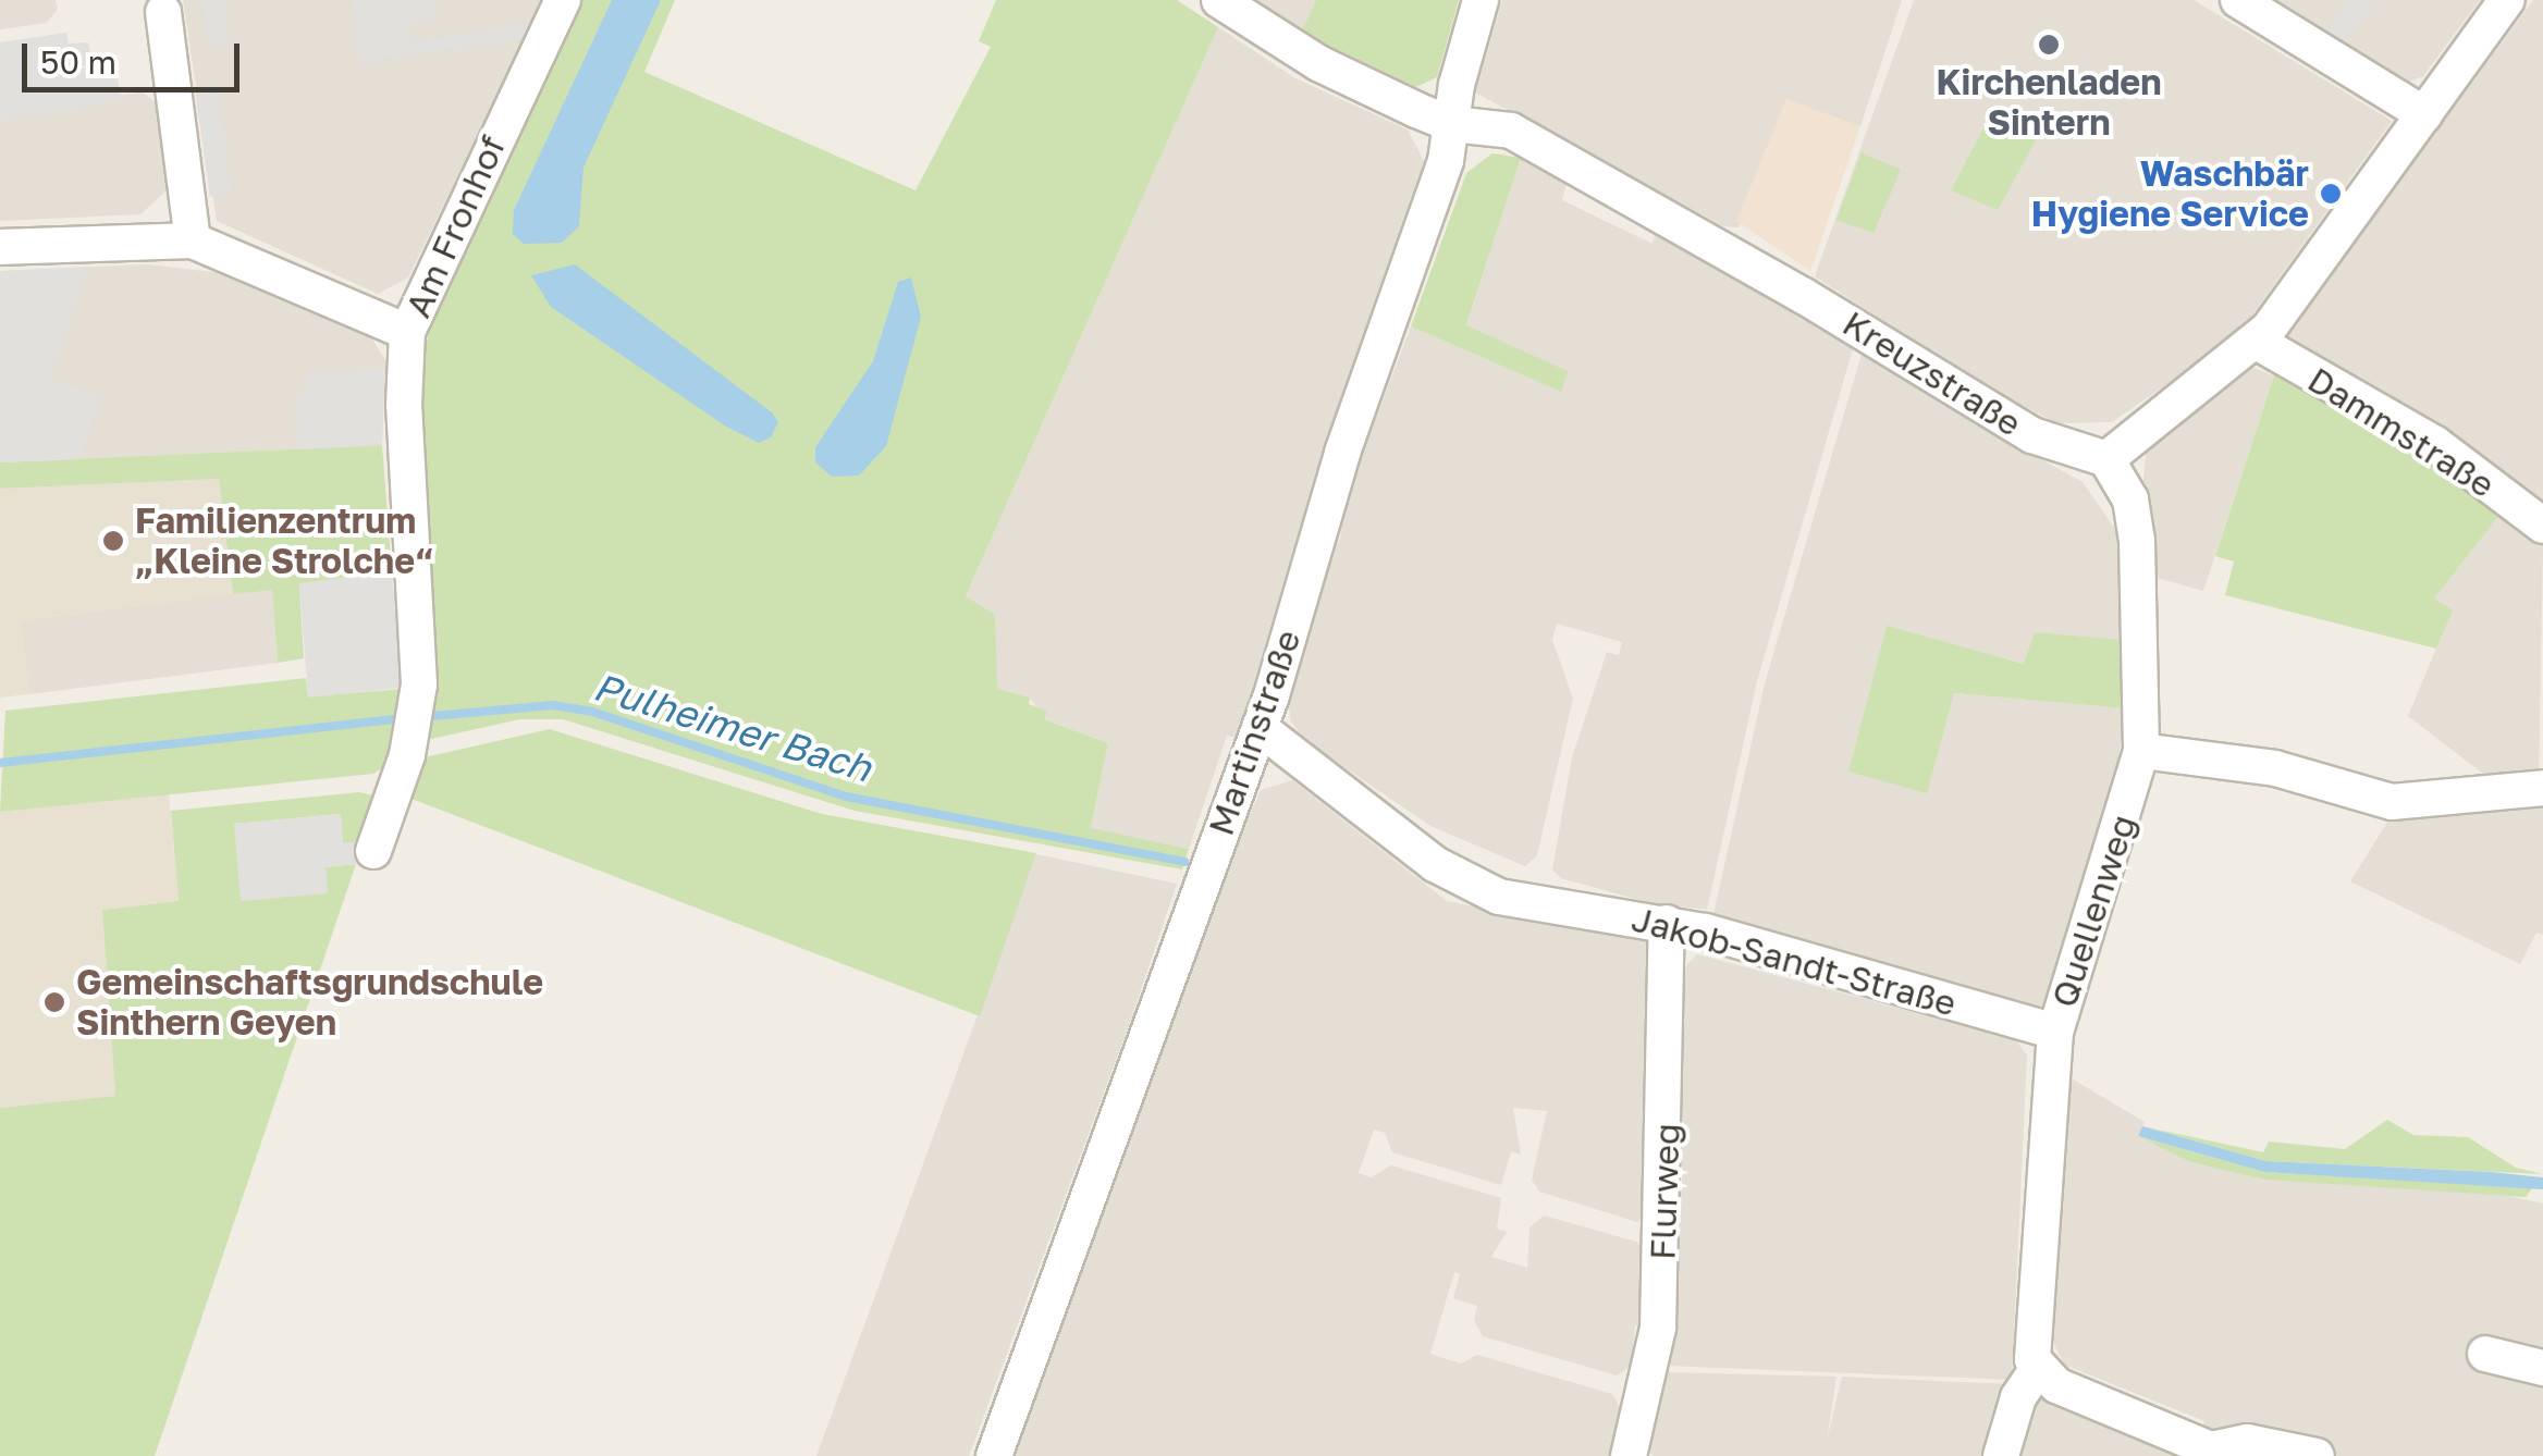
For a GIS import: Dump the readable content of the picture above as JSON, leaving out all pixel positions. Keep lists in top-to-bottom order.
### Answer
{
  "streets": {
    "street": [
      "Am Fronhof",
      "Kreuzstraße",
      "Dammstraße",
      "Martinstraße",
      "Quellenweg",
      "Jakob-Sandt-Straße",
      "Flurweg"
    ]
  },
  "crossings": [
    ["Kreuzstraße", "Martinstraße"],
    ["Kreuzstraße", "Quellenweg"],
    ["Martinstraße", "Jakob-Sandt-Straße"],
    ["Quellenweg", "Jakob-Sandt-Straße"],
    ["Jakob-Sandt-Straße", "Flurweg"]
  ],
  "water": ["Pulheimer Bach"],
  "places": [
    "Kirchenladen Sintern",
    "Waschbär Hygiene Service",
    "Familienzentrum „Kleine Strolche“",
    "Gemeinschaftsgrundschule Sinthern Geyen"
  ],
  "scale_bar": "50 m"
}
